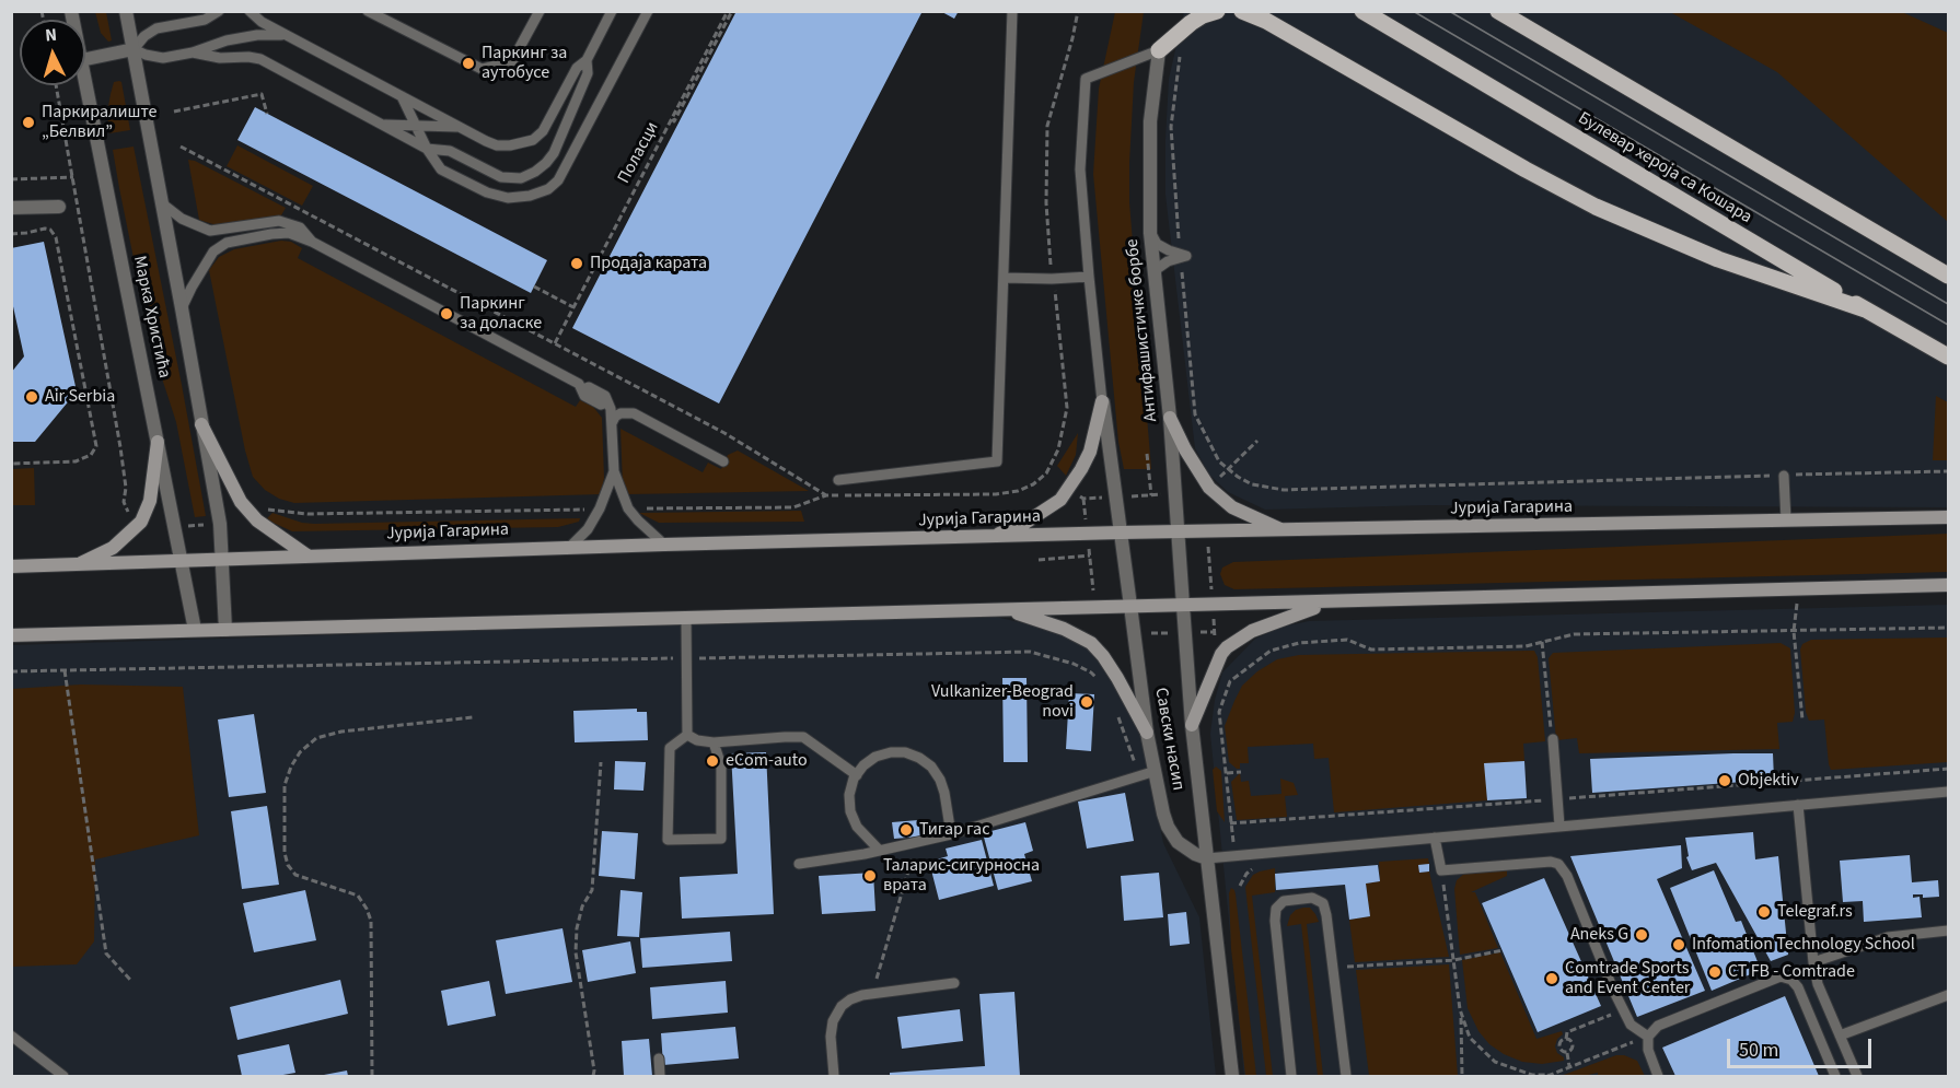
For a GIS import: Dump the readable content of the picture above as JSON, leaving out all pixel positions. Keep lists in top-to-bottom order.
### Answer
{
  "streets": {
    "main road": ["Булевар хероја са Кошара", "Јурија Гагарина"],
    "street": ["Марка Христића", "Антифашистичке борбе", "Савски насип"],
    "path": ["Поласци"]
  },
  "crossings": [
    ["Марка Христића", "Јурија Гагарина"],
    ["Антифашистичке борбе", "Јурија Гагарина"],
    ["Антифашистичке борбе", "Савски насип"]
  ],
  "places": [
    "Паркинг за аутобусе",
    "Паркиралиште „Белвил”",
    "Продаја карата",
    "Паркинг за доласке",
    "Air Serbia",
    "Vulkanizer-Beograd novi",
    "eCom-auto",
    "Objektiv",
    "Тигар гас",
    "Таларис-сигурносна врата",
    "Telegraf.rs",
    "Aneks G",
    "Infomation Technology School",
    "CT FB - Comtrade",
    "Comtrade Sports and Event Center"
  ],
  "scale_bar": "50 m",
  "north": "top"
}
